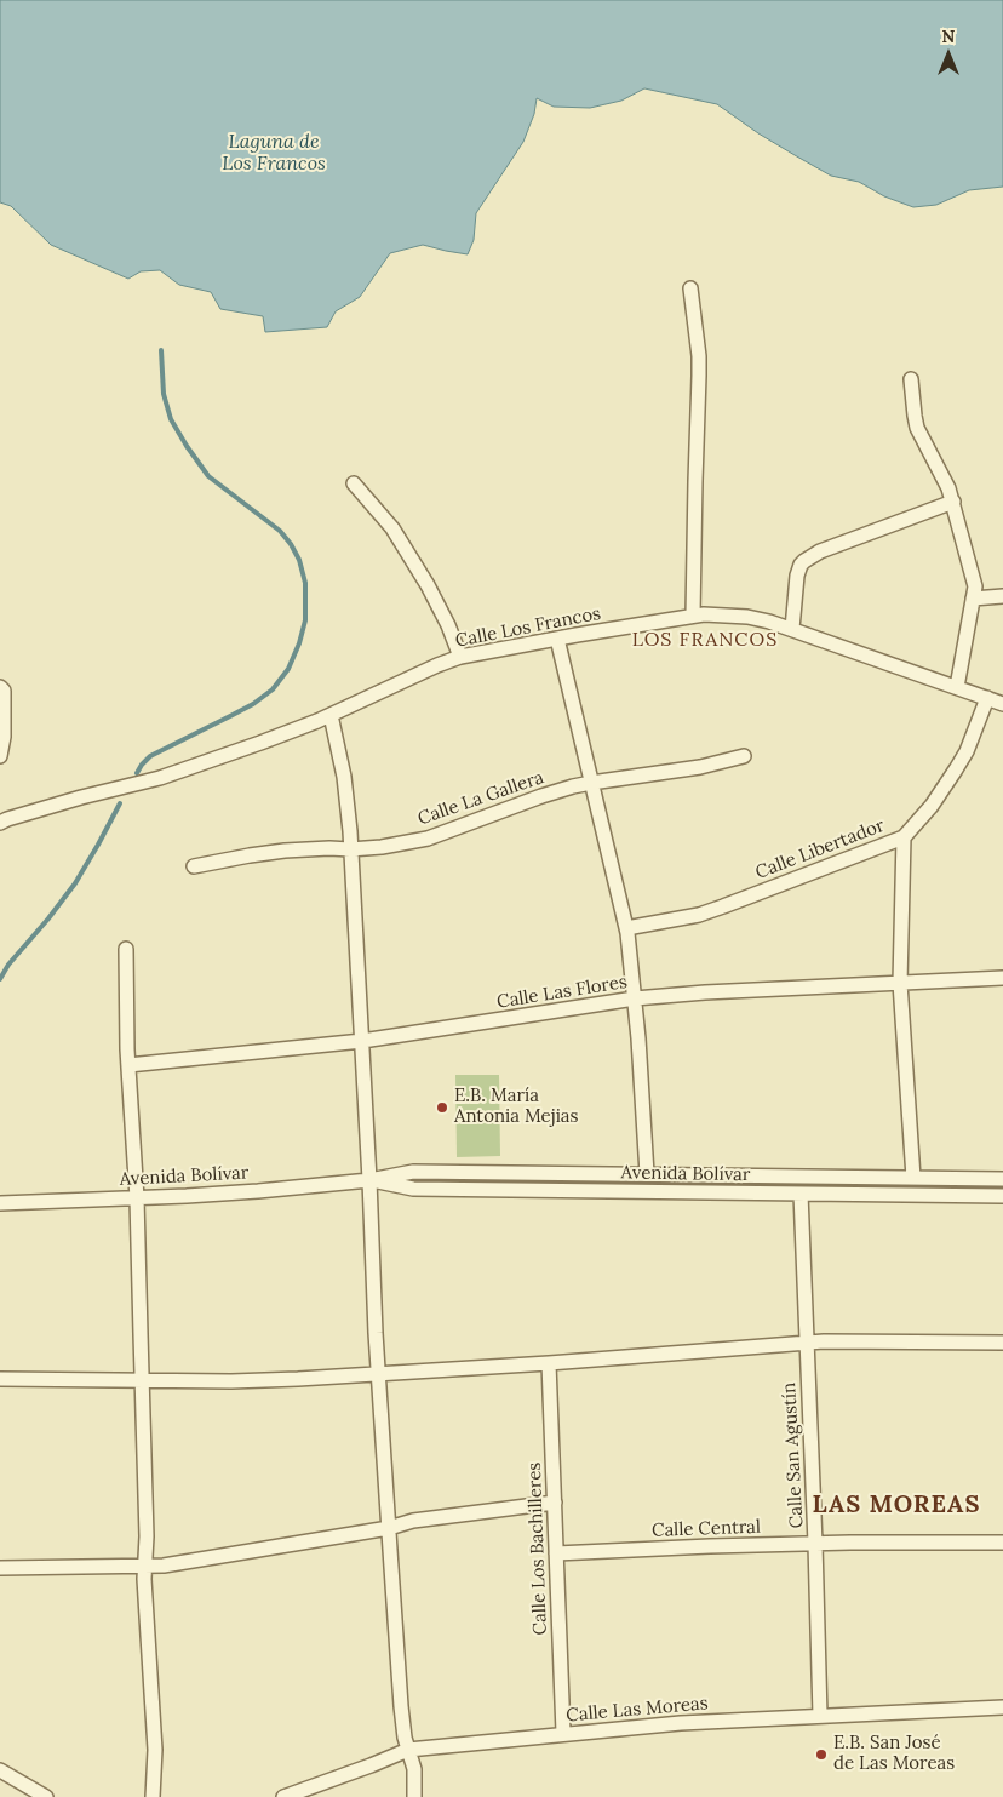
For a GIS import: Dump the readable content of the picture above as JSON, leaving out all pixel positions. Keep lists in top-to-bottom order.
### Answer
{
  "streets": {
    "street": [
      "Calle Los Francos",
      "Calle La Gallera",
      "Calle Libertador",
      "Calle Las Flores",
      "Avenida Bolívar",
      "Calle San Agustín",
      "Calle Central",
      "Calle Los Bachilleres",
      "Calle Las Moreas"
    ]
  },
  "crossings": [
    ["Calle Los Francos", "Calle Libertador"],
    ["Avenida Bolívar", "Calle San Agustín"],
    ["Calle San Agustín", "Calle Central"],
    ["Calle San Agustín", "Calle Las Moreas"],
    ["Calle Central", "Calle Los Bachilleres"],
    ["Calle Los Bachilleres", "Calle Las Moreas"]
  ],
  "districts": ["LOS FRANCOS", "LAS MOREAS"],
  "water": ["Laguna de Los Francos"],
  "places": ["E.B. María Antonia Mejias", "E.B. San José de Las Moreas"],
  "north": "top"
}
